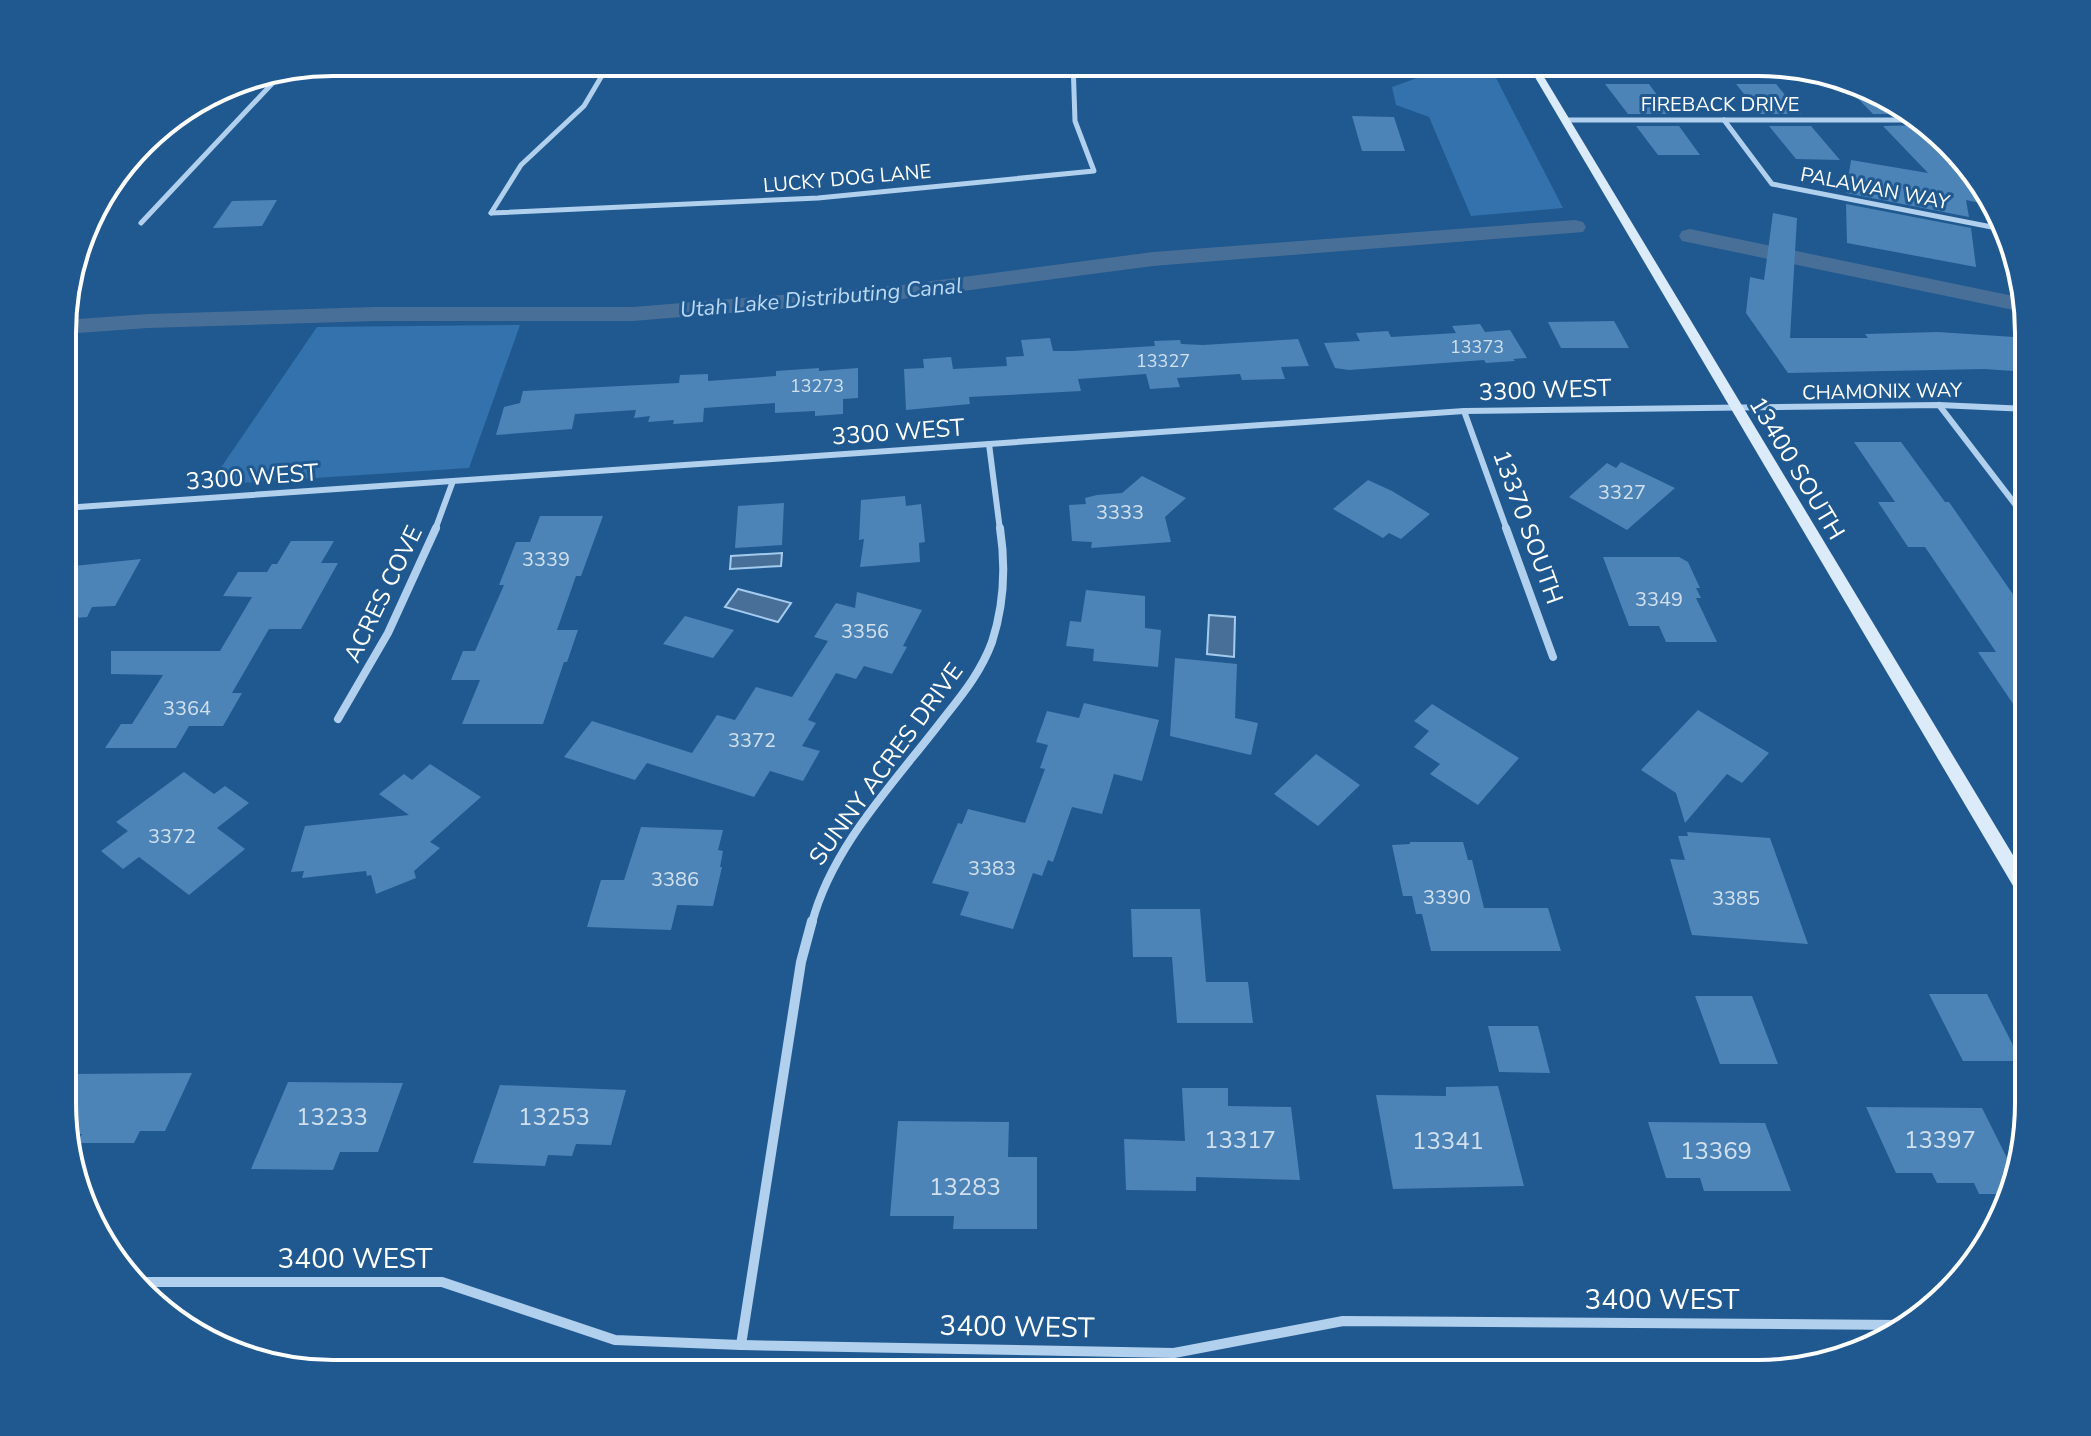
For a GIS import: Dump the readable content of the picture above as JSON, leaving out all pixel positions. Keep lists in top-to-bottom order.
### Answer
{
  "streets": {
    "main road": ["13400 SOUTH"],
    "street": [
      "FIREBACK DRIVE",
      "LUCKY DOG LANE",
      "PALAWAN WAY",
      "3300 WEST",
      "CHAMONIX WAY",
      "13370 SOUTH",
      "ACRES COVE",
      "SUNNY ACRES DRIVE",
      "3400 WEST"
    ]
  },
  "crossings": [
    ["FIREBACK DRIVE", "PALAWAN WAY"],
    ["FIREBACK DRIVE", "13400 SOUTH"],
    ["3300 WEST", "CHAMONIX WAY"],
    ["3300 WEST", "13400 SOUTH"],
    ["3300 WEST", "13370 SOUTH"],
    ["3300 WEST", "ACRES COVE"],
    ["3300 WEST", "SUNNY ACRES DRIVE"],
    ["CHAMONIX WAY", "13400 SOUTH"],
    ["SUNNY ACRES DRIVE", "3400 WEST"]
  ],
  "water": ["Utah Lake Distributing Canal"],
  "house_numbers": [
    "13373",
    "13327",
    "13273",
    "3327",
    "3333",
    "3339",
    "3349",
    "3356",
    "3364",
    "3372",
    "3372",
    "3383",
    "3386",
    "3390",
    "3385",
    "13233",
    "13253",
    "13317",
    "13397",
    "13341",
    "13369",
    "13283"
  ]
}
